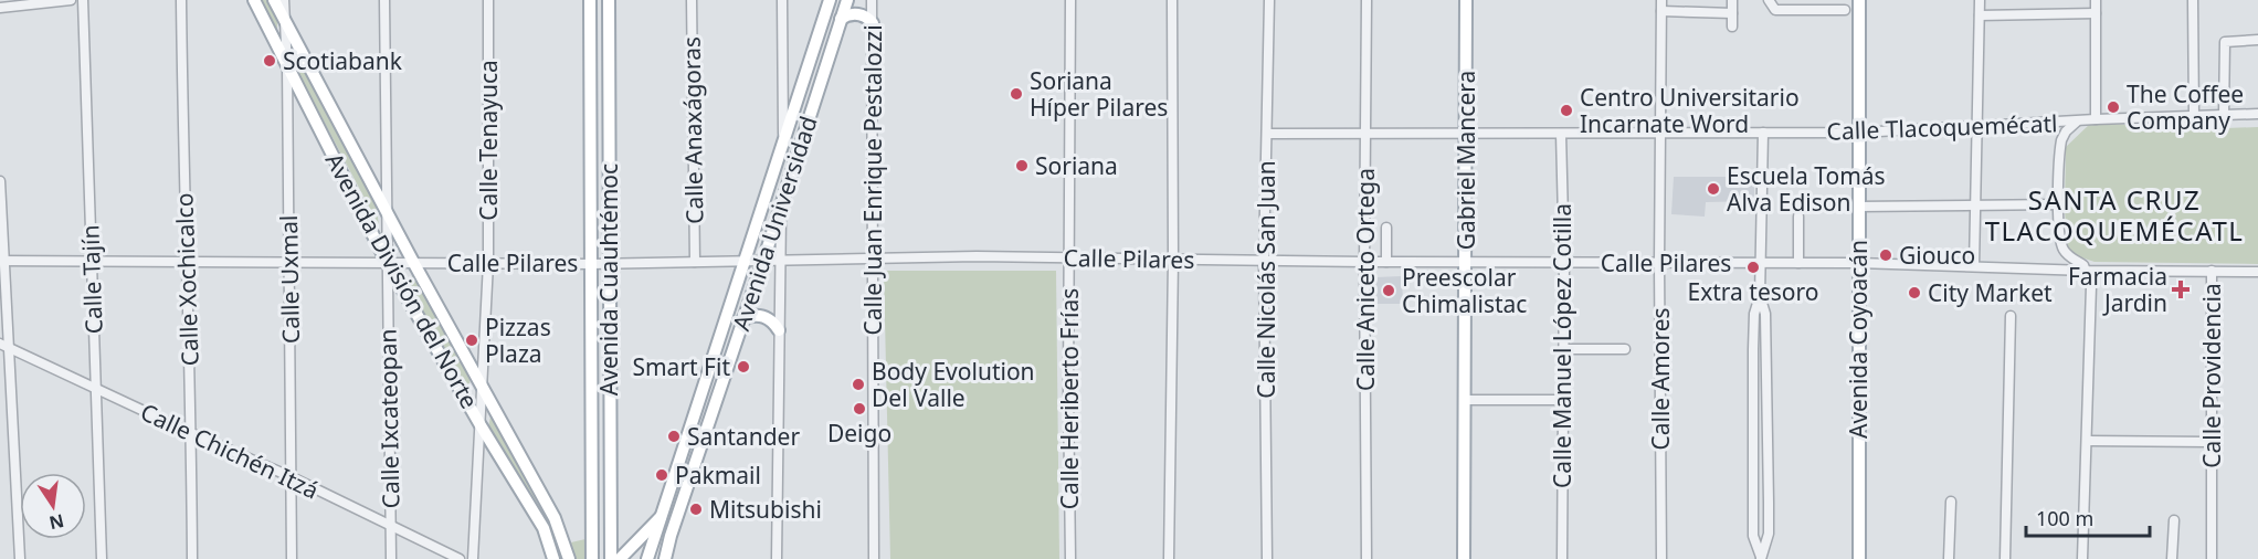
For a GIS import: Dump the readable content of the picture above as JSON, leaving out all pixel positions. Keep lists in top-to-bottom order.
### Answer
{
  "streets": {
    "main road": [
      "Gabriel Mancera",
      "Avenida Universidad",
      "Avenida Cuauhtémoc",
      "Avenida División del Norte",
      "Avenida Coyoacán"
    ],
    "street": [
      "Calle Tlacoquemécatl",
      "Calle Anaxágoras",
      "Calle Tenayuca",
      "Calle Juan Enrique Pestalozzi",
      "Calle Pilares",
      "Calle Tajín",
      "Calle Xochicalco",
      "Calle Uxmal",
      "Calle Nicolás San Juan",
      "Calle Aniceto Ortega",
      "Calle Manuel López Cotilla",
      "Calle Providencia",
      "Calle Amores",
      "Calle Heriberto Frías",
      "Calle Ixcateopan",
      "Calle Chichén Itzá"
    ]
  },
  "crossings": [
    ["Calle Tlacoquemécatl", "Gabriel Mancera"],
    ["Calle Tlacoquemécatl", "Calle Nicolás San Juan"],
    ["Calle Tlacoquemécatl", "Calle Aniceto Ortega"],
    ["Calle Tlacoquemécatl", "Avenida Coyoacán"],
    ["Calle Tlacoquemécatl", "Calle Manuel López Cotilla"],
    ["Calle Tlacoquemécatl", "Calle Amores"],
    ["Calle Anaxágoras", "Calle Pilares"],
    ["Calle Tenayuca", "Calle Pilares"],
    ["Calle Tenayuca", "Avenida División del Norte"],
    ["Gabriel Mancera", "Calle Pilares"],
    ["Calle Juan Enrique Pestalozzi", "Calle Pilares"],
    ["Avenida Universidad", "Calle Pilares"],
    ["Calle Pilares", "Calle Tajín"],
    ["Calle Pilares", "Calle Xochicalco"],
    ["Calle Pilares", "Calle Uxmal"],
    ["Calle Pilares", "Avenida Cuauhtémoc"],
    ["Calle Pilares", "Calle Nicolás San Juan"],
    ["Calle Pilares", "Calle Aniceto Ortega"],
    ["Calle Pilares", "Avenida División del Norte"],
    ["Calle Pilares", "Avenida Coyoacán"],
    ["Calle Pilares", "Calle Manuel López Cotilla"],
    ["Calle Pilares", "Calle Providencia"],
    ["Calle Pilares", "Calle Amores"],
    ["Calle Pilares", "Calle Heriberto Frías"],
    ["Calle Pilares", "Calle Ixcateopan"],
    ["Calle Tajín", "Calle Chichén Itzá"],
    ["Calle Xochicalco", "Calle Chichén Itzá"],
    ["Calle Uxmal", "Avenida División del Norte"],
    ["Calle Uxmal", "Calle Chichén Itzá"],
    ["Avenida División del Norte", "Calle Ixcateopan"],
    ["Calle Ixcateopan", "Calle Chichén Itzá"]
  ],
  "districts": ["SANTA CRUZ TLACOQUEMÉCATL"],
  "places": {
    "other": [
      "Scotiabank",
      "Soriana Híper Pilares",
      "The Coffee Company",
      "Centro Universitario Incarnate Word",
      "Soriana",
      "Escuela Tomás Alva Edison",
      "Giouco",
      "Extra tesoro",
      "Preescolar Chimalistac",
      "City Market",
      "Pizzas Plaza",
      "Smart Fit",
      "Body Evolution Del Valle",
      "Deigo",
      "Santander",
      "Pakmail",
      "Mitsubishi"
    ],
    "health": ["Farmacia Jardin"]
  },
  "scale_bar": "100 m",
  "north": "bottom"
}
